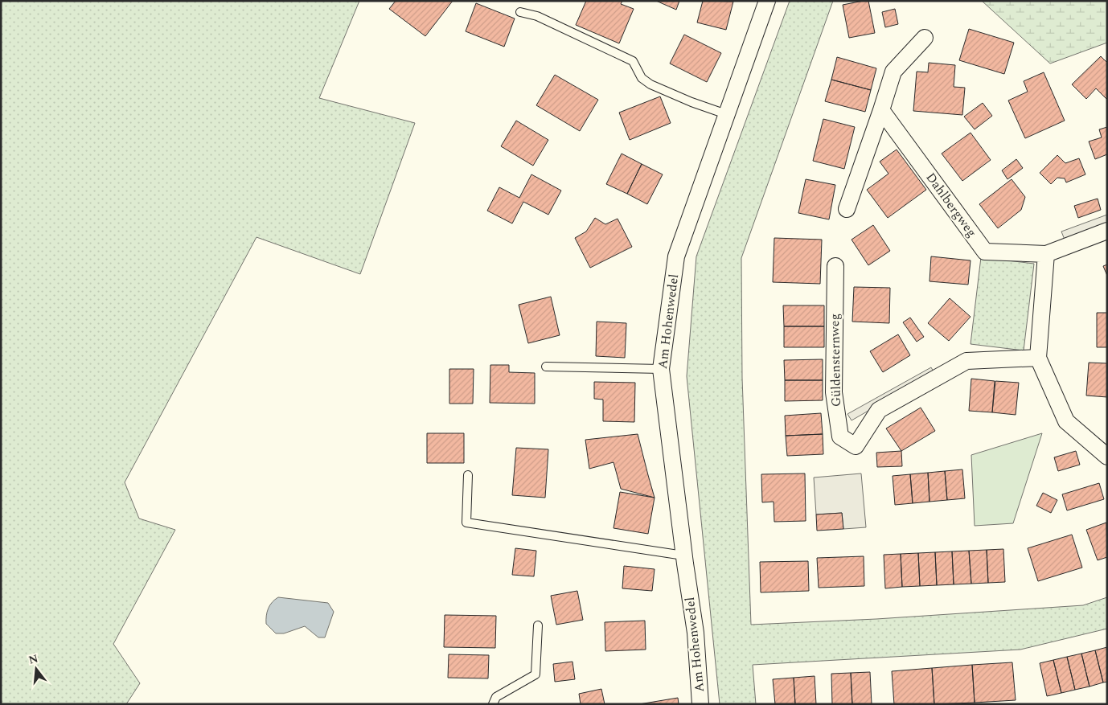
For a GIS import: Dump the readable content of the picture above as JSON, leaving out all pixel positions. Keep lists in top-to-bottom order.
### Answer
{
  "streets": {
    "street": ["Dahlbergweg", "Am Hohenwedel", "Güldensternweg"]
  },
  "north": "top"
}
